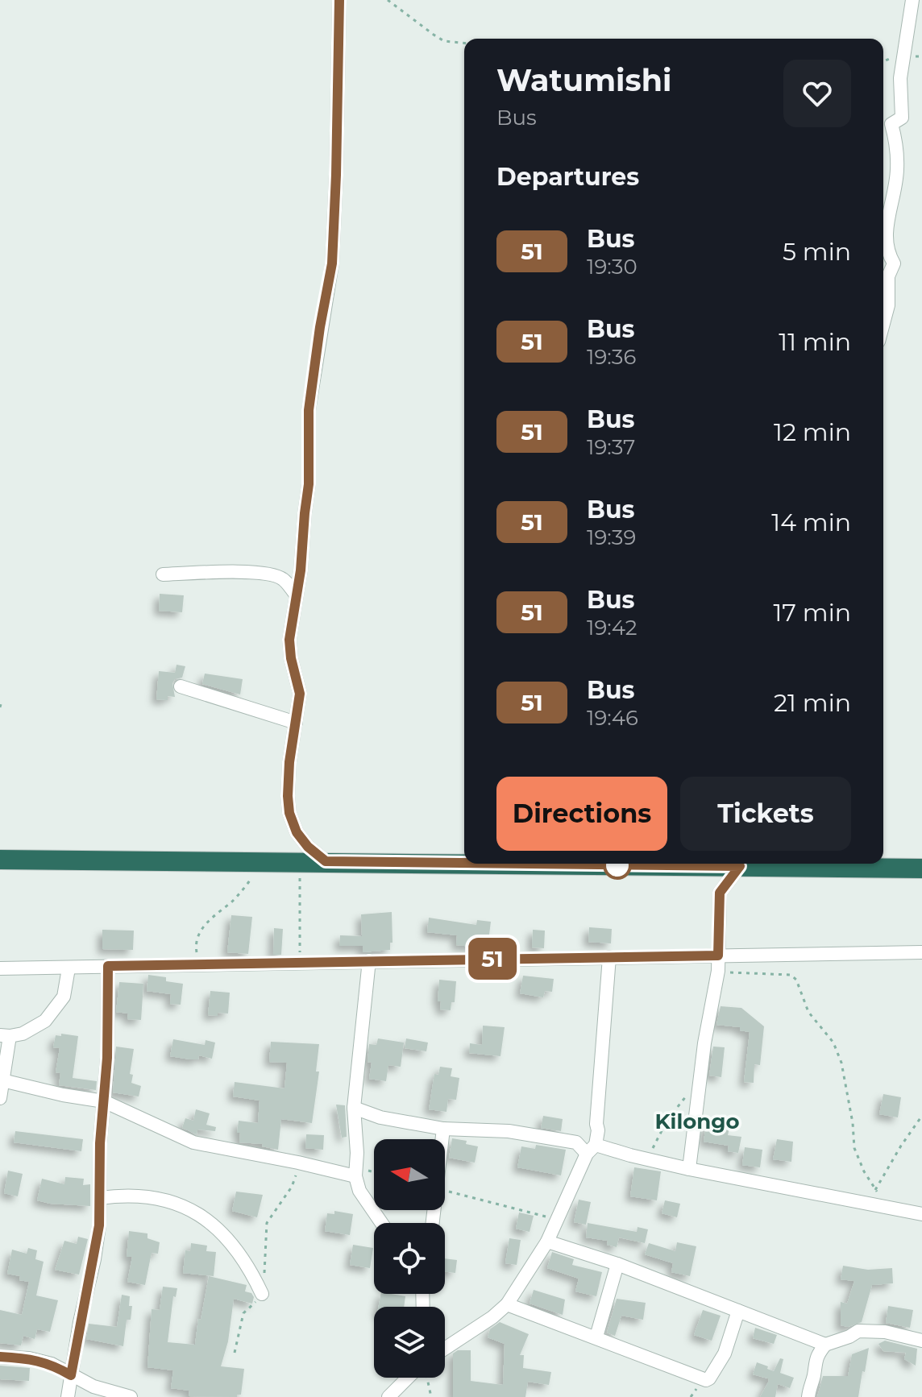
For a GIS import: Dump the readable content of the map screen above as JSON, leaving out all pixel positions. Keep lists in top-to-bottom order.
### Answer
{
  "districts": ["Kilongo"],
  "lines": ["bus line 51"],
  "north": "left",
  "page": {
    "on_map": "51",
    "heading": [
      ["Watumishi", "Bus"],
      "Departures"
    ],
    "list": [
      {
        "mark": "51",
        "name": "Bus",
        "note": "19:30",
        "value": "5 min"
      },
      {
        "mark": "51",
        "name": "Bus",
        "note": "19:36",
        "value": "11 min"
      },
      {
        "mark": "51",
        "name": "Bus",
        "note": "19:37",
        "value": "12 min"
      },
      {
        "mark": "51",
        "name": "Bus",
        "note": "19:39",
        "value": "14 min"
      },
      {
        "mark": "51",
        "name": "Bus",
        "note": "19:42",
        "value": "17 min"
      },
      {
        "mark": "51",
        "name": "Bus",
        "note": "19:46",
        "value": "21 min"
      }
    ],
    "buttons": ["Directions", "Tickets"]
  }
}
